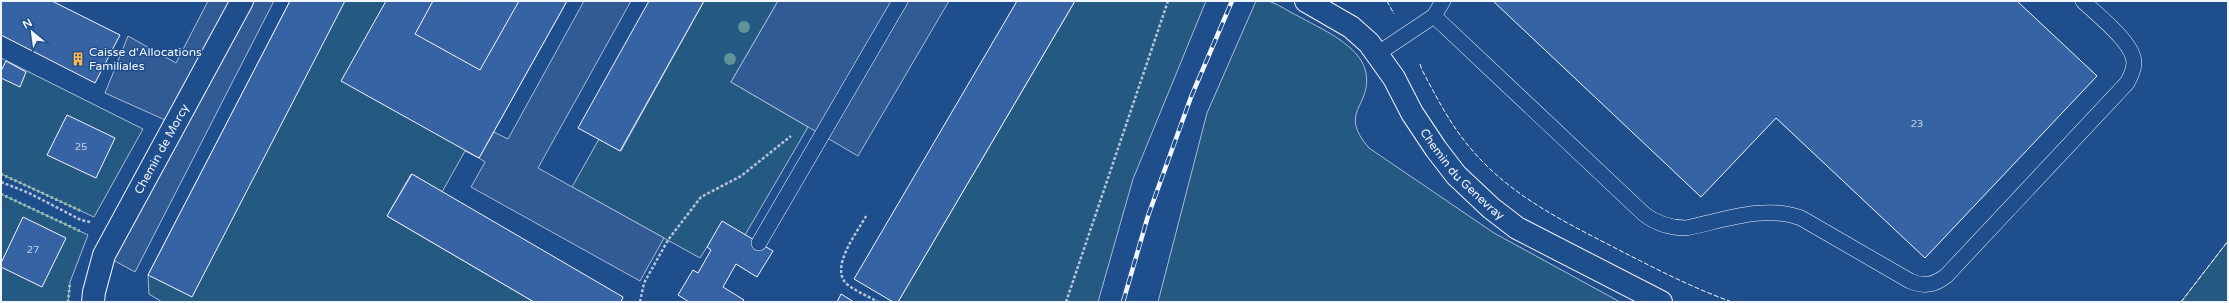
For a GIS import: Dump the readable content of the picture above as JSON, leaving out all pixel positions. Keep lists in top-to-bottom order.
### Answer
{
  "streets": {
    "street": ["Chemin de Morcy", "Chemin du Genevray"]
  },
  "places": {
    "building": ["Caisse d'Allocations Familiales"]
  },
  "house_numbers": ["23", "25", "27"],
  "north": "top left"
}
